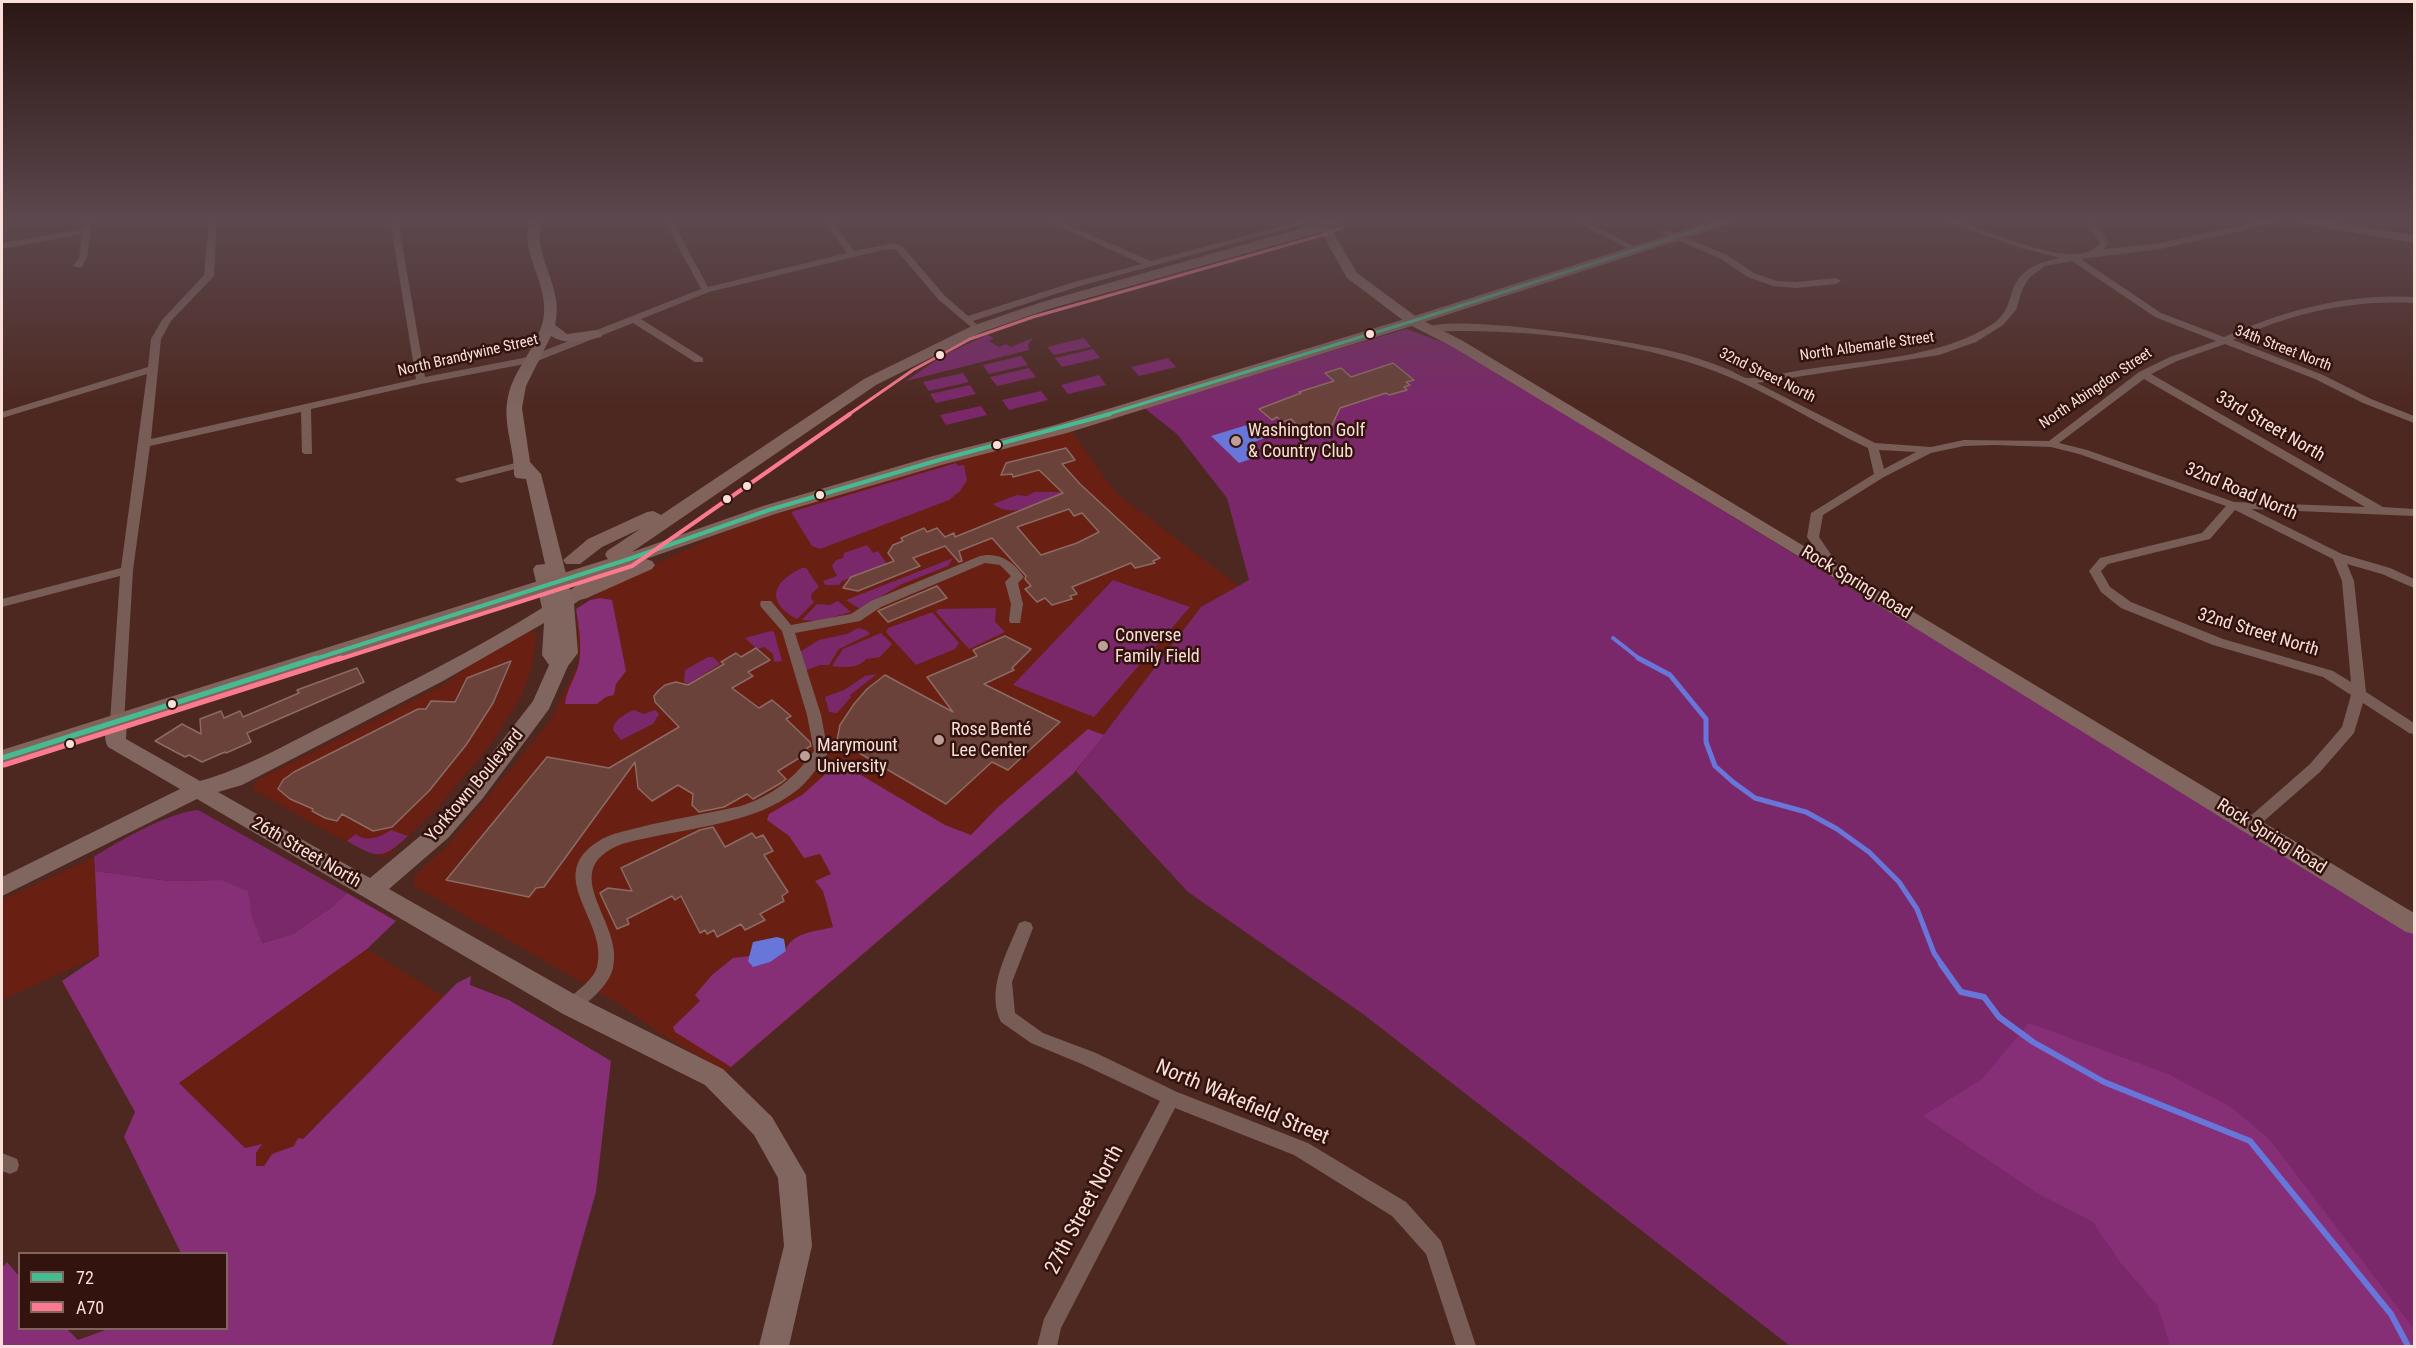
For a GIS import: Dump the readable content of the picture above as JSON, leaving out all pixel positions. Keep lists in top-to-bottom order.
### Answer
{
  "streets": {
    "street": [
      "North Albemarle Street",
      "34th Street North",
      "North Brandywine Street",
      "32nd Street North",
      "North Abingdon Street",
      "33rd Street North",
      "32nd Road North",
      "Rock Spring Road",
      "Yorktown Boulevard",
      "26th Street North",
      "North Wakefield Street",
      "27th Street North"
    ]
  },
  "crossings": [
    ["North Albemarle Street", "32nd Street North"],
    ["34th Street North", "North Abingdon Street"],
    ["North Brandywine Street", "Yorktown Boulevard"],
    ["North Brandywine Street", "26th Street North"],
    ["32nd Street North", "North Abingdon Street"],
    ["32nd Street North", "32nd Road North"],
    ["32nd Street North", "Rock Spring Road"],
    ["North Abingdon Street", "33rd Street North"],
    ["North Abingdon Street", "32nd Road North"],
    ["Yorktown Boulevard", "26th Street North"],
    ["North Wakefield Street", "27th Street North"]
  ],
  "places": [
    "Washington Golf & Country Club",
    "Converse Family Field",
    "Rose Benté Lee Center",
    "Marymount University"
  ],
  "lines": ["transit line 72", "transit line A70"],
  "legend": ["72", "A70"]
}
